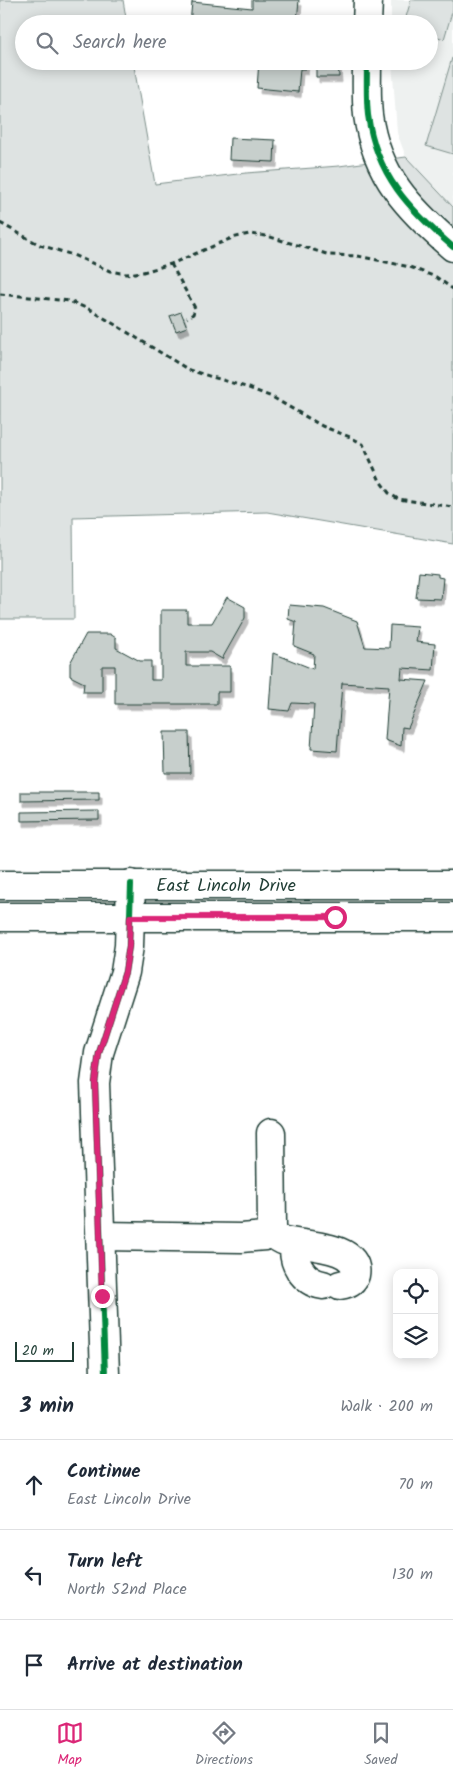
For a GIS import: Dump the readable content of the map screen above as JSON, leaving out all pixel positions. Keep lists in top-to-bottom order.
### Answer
{
  "streets": {
    "main road": ["East Lincoln Drive"]
  },
  "scale_bar": "20 m",
  "page": {
    "search": "Search here",
    "scale": "20 m",
    "heading": ["3 min", "Walk · 200 m"],
    "list": [
      ["Continue", "East Lincoln Drive", "70 m"],
      ["Turn left", "North 52nd Place", "130 m"],
      "Arrive at destination"
    ],
    "nav": ["Map", "Directions", "Saved"]
  }
}
